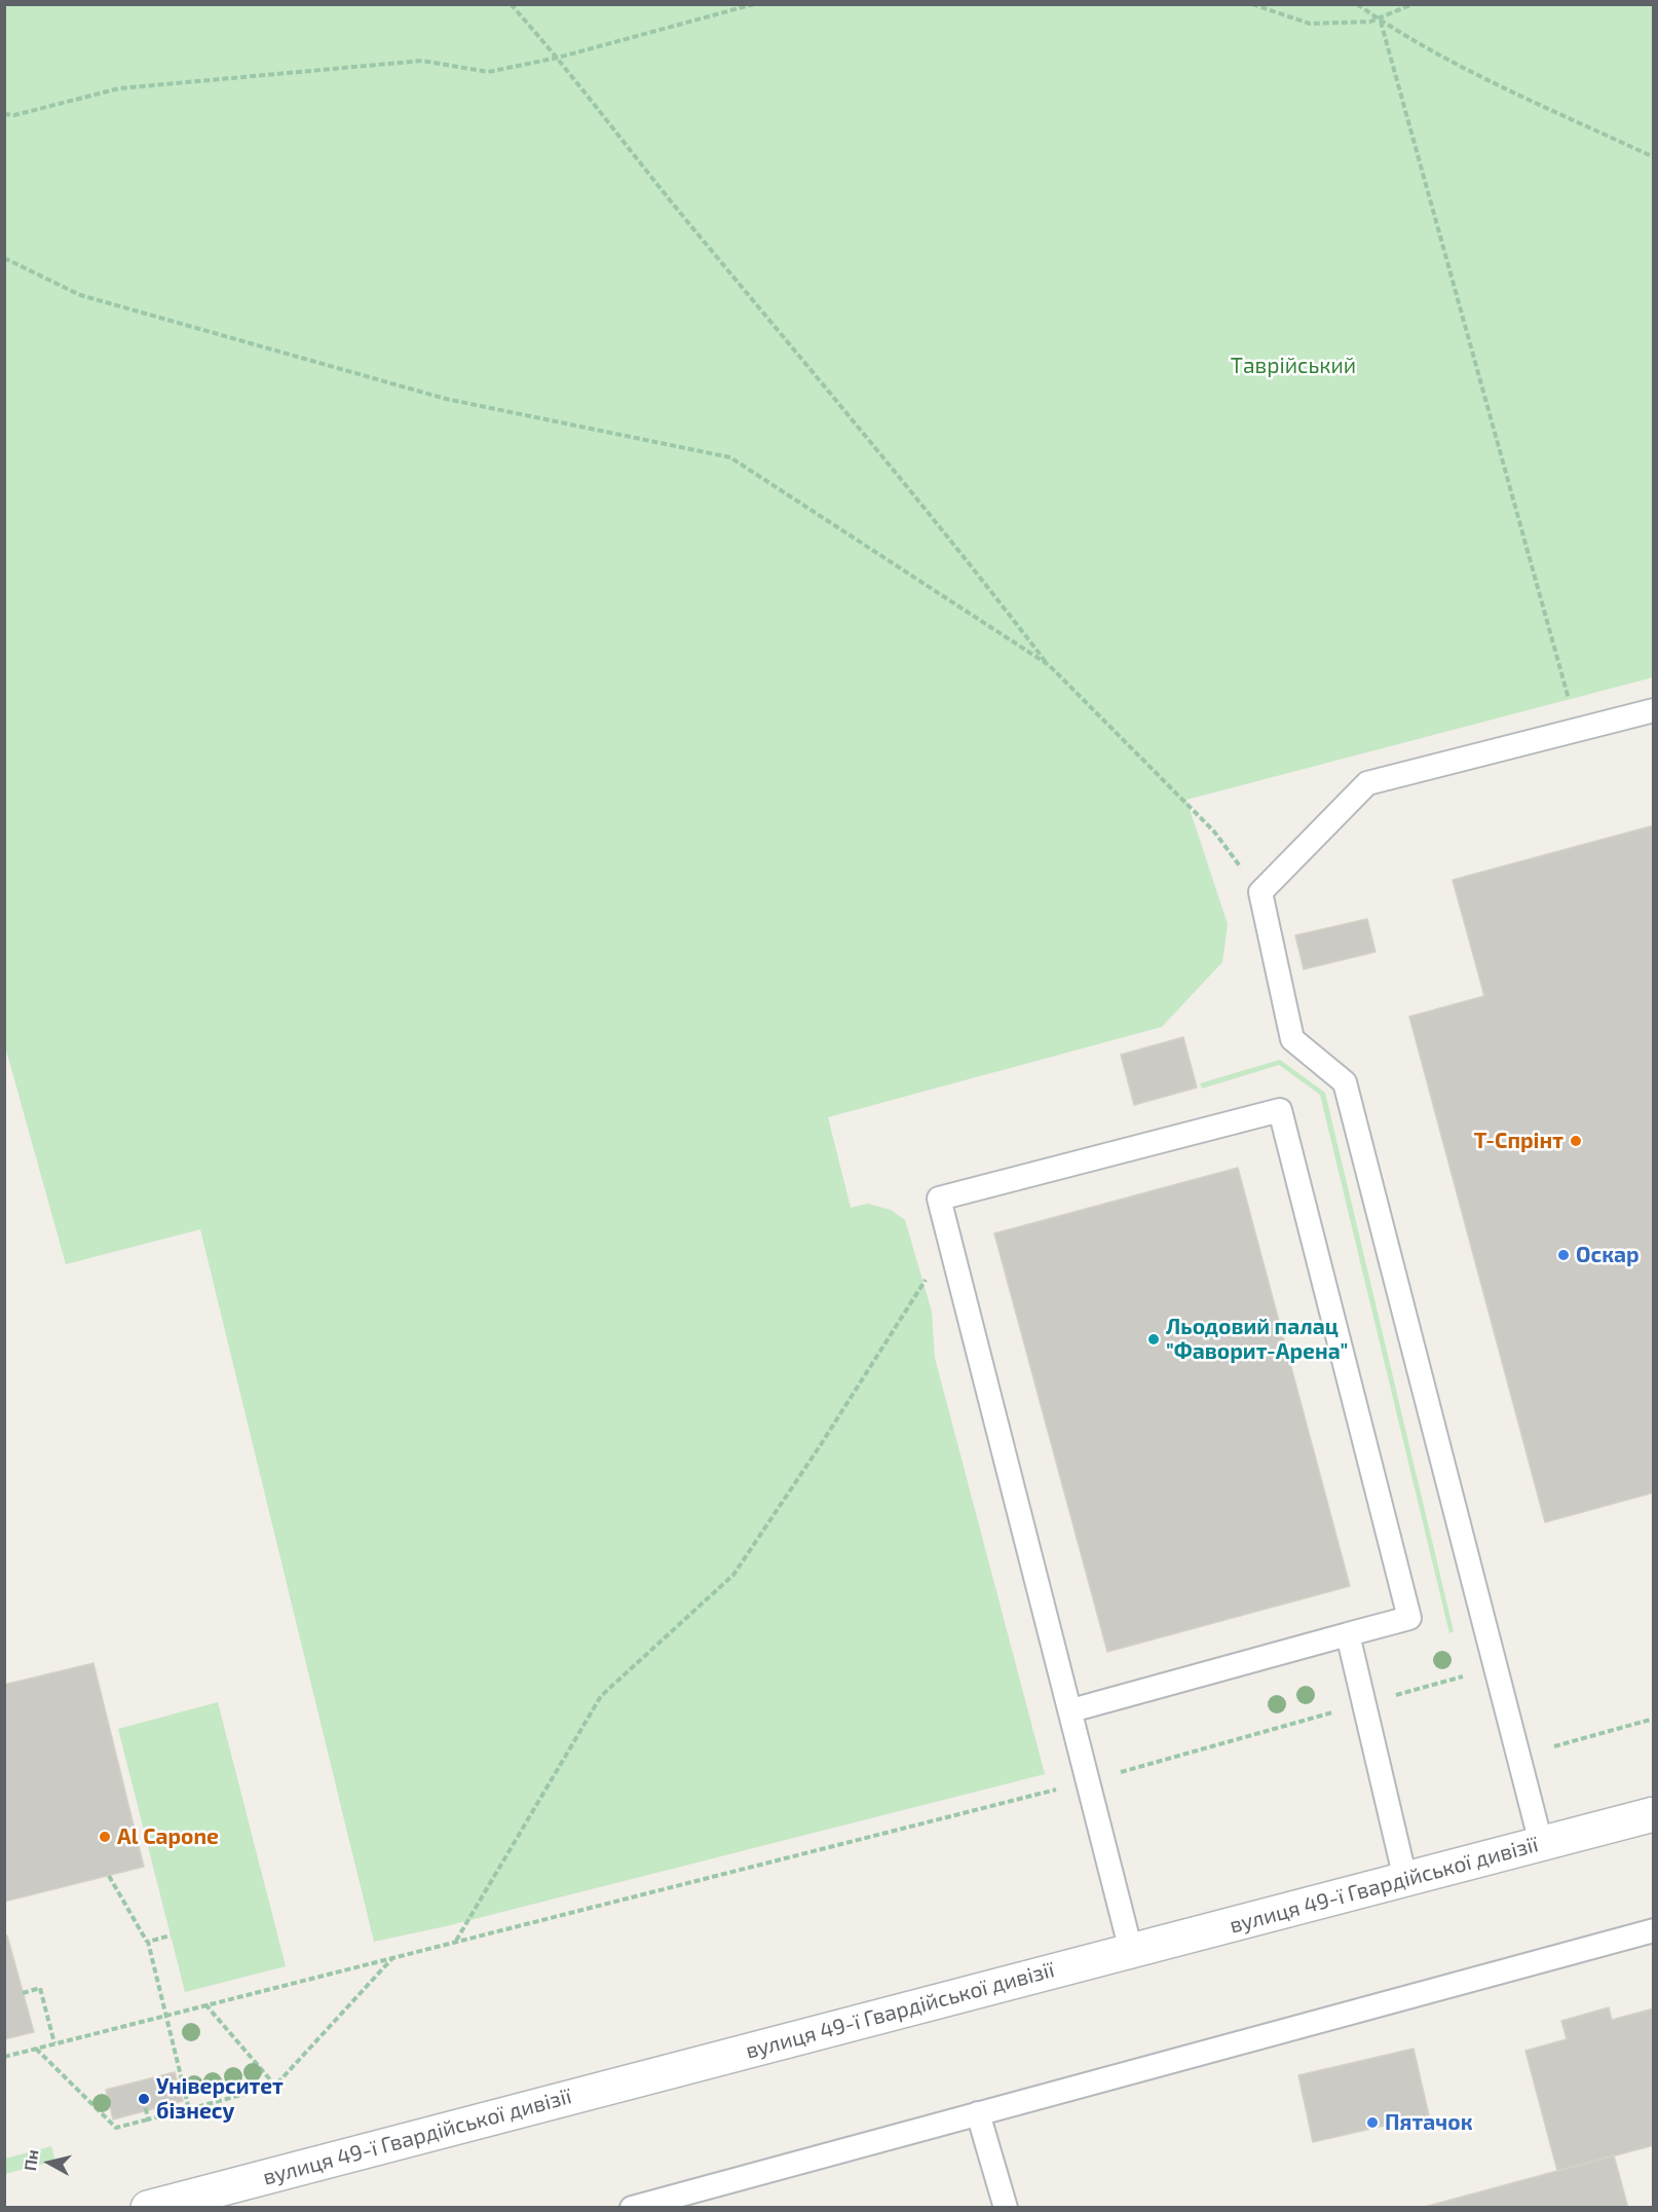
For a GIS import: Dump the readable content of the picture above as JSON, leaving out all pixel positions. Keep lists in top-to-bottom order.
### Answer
{
  "streets": {
    "street": ["вулиця 49-ї Гвардійської дивізії"]
  },
  "parks": ["Таврійський"],
  "places": [
    "Т-Спрінт",
    "Оскар",
    "Льодовий палац \"Фаворит-Арена\"",
    "Al Capone",
    "Університет бізнесу",
    "Пятачок"
  ],
  "north": "left"
}
